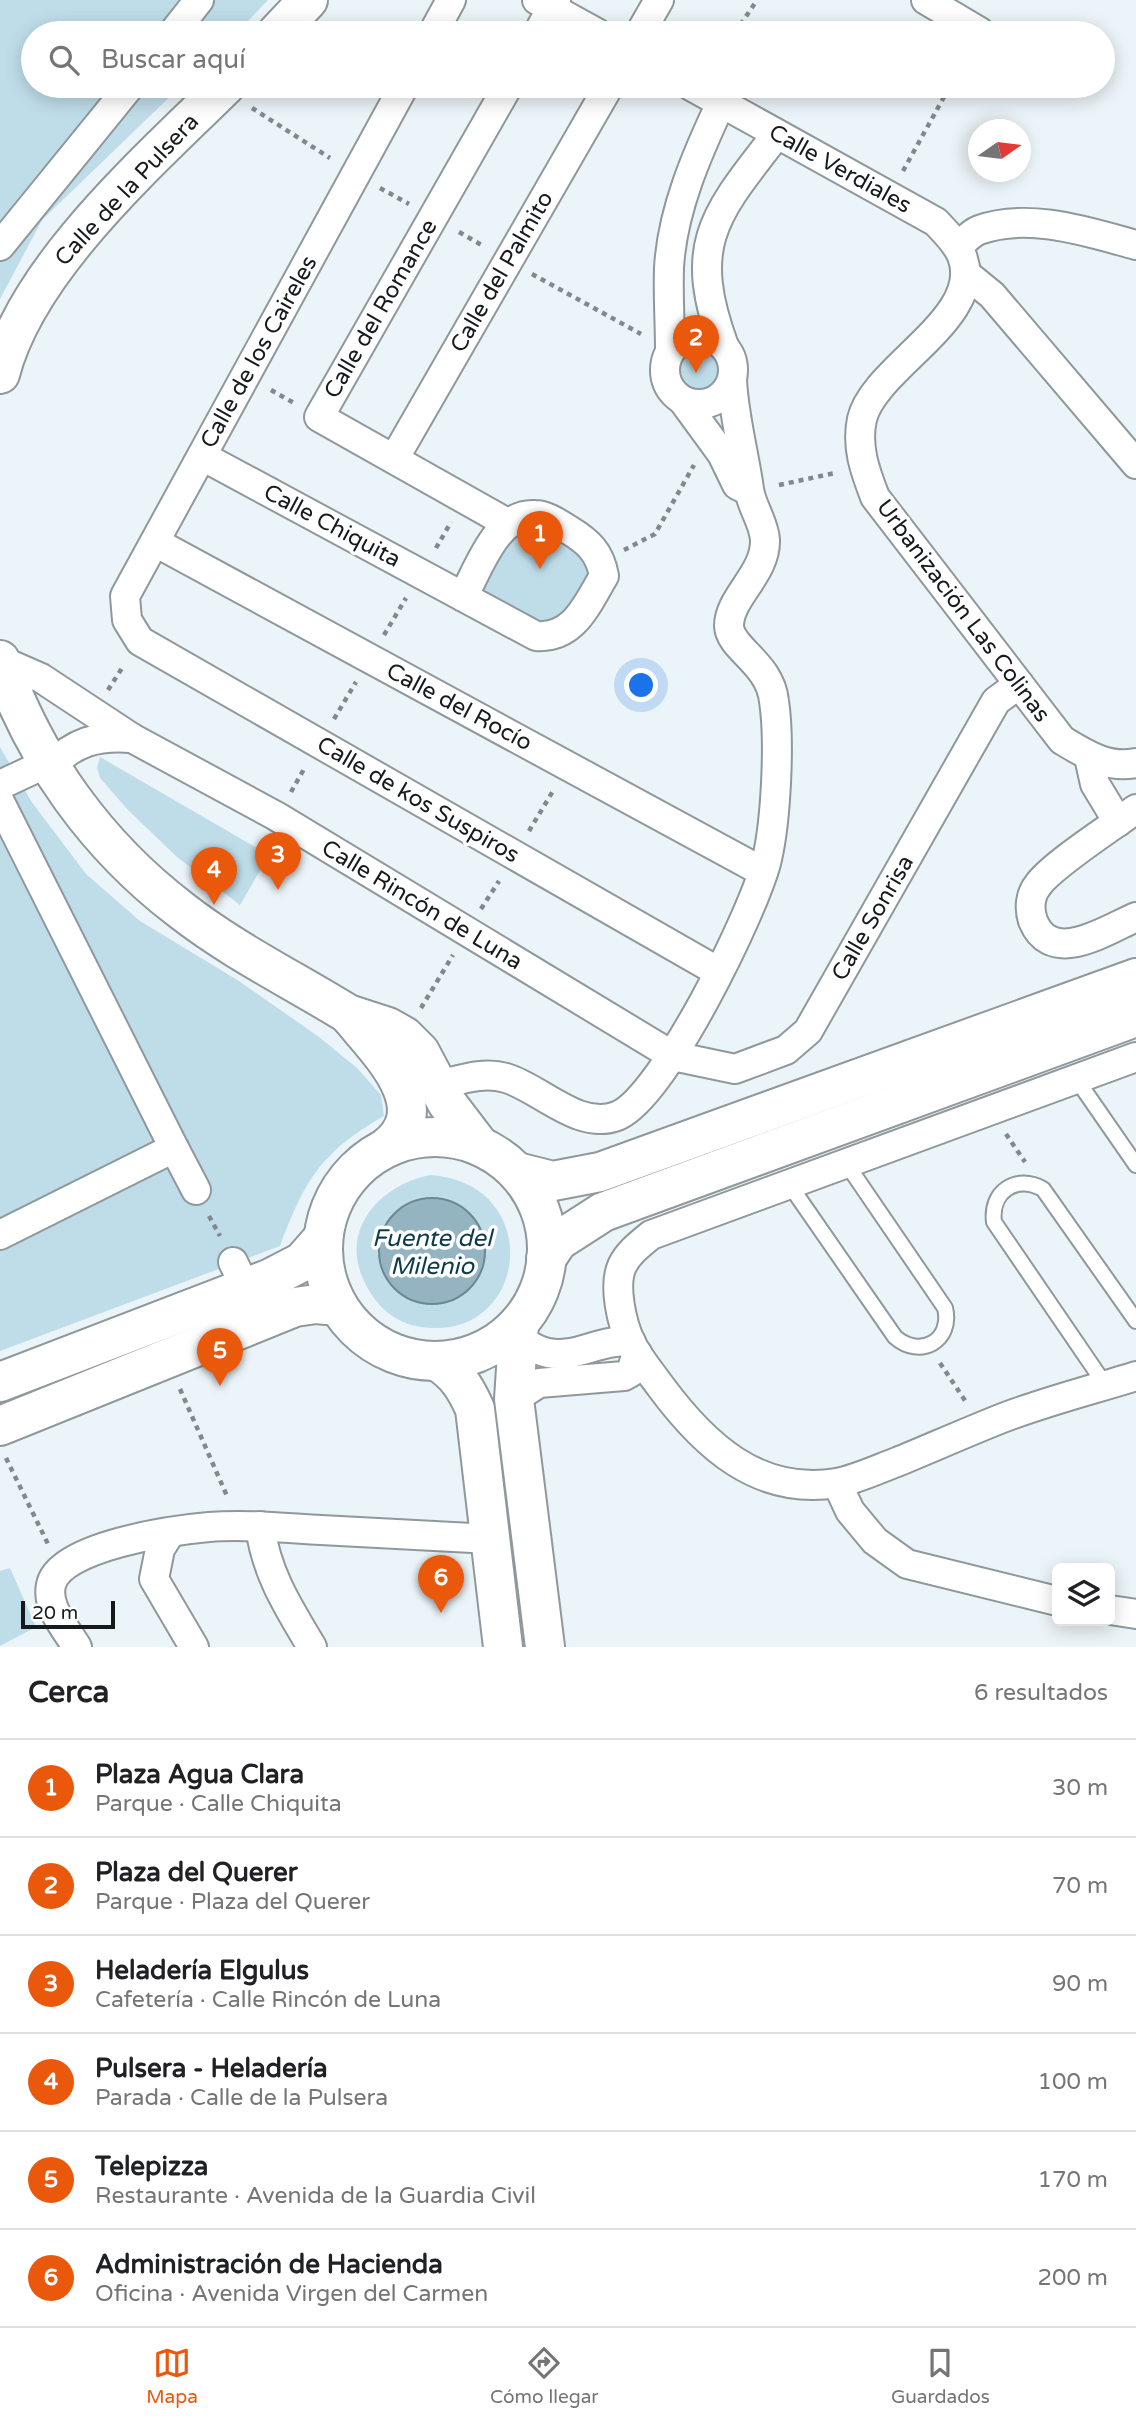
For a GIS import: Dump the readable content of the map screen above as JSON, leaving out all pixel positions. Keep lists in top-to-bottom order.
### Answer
{
  "streets": {
    "main road": ["Calle de la Pulsera"],
    "street": [
      "Calle Verdiales",
      "Calle del Palmito",
      "Calle del Romance",
      "Calle de los Caireles",
      "Calle Chiquita",
      "Urbanización Las Colinas",
      "Calle del Rocío",
      "Calle de kos Suspiros",
      "Calle Rincón de Luna",
      "Calle Sonrisa"
    ]
  },
  "crossings": [
    ["Calle Verdiales", "Urbanización Las Colinas"],
    ["Calle del Palmito", "Calle del Romance"],
    ["Calle del Romance", "Calle Chiquita"],
    ["Calle de los Caireles", "Calle Chiquita"],
    ["Calle de los Caireles", "Calle del Rocío"],
    ["Calle de los Caireles", "Calle de kos Suspiros"],
    ["Urbanización Las Colinas", "Calle Sonrisa"],
    ["Calle Rincón de Luna", "Calle Sonrisa"]
  ],
  "water": ["Fuente del Milenio"],
  "scale_bar": "20 m",
  "north": "right",
  "page": {
    "search": "Buscar aquí",
    "pins": [
      "2",
      "1",
      "3",
      "4",
      "5",
      "6"
    ],
    "scale": "20 m",
    "heading": ["Cerca", "6 resultados"],
    "list": [
      {
        "mark": "1",
        "name": "Plaza Agua Clara",
        "note": "Parque · Calle Chiquita",
        "value": "30 m"
      },
      {
        "mark": "2",
        "name": "Plaza del Querer",
        "note": "Parque · Plaza del Querer",
        "value": "70 m"
      },
      {
        "mark": "3",
        "name": "Heladería Elgulus",
        "note": "Cafetería · Calle Rincón de Luna",
        "value": "90 m"
      },
      {
        "mark": "4",
        "name": "Pulsera - Heladería",
        "note": "Parada · Calle de la Pulsera",
        "value": "100 m"
      },
      {
        "mark": "5",
        "name": "Telepizza",
        "note": "Restaurante · Avenida de la Guardia Civil",
        "value": "170 m"
      },
      {
        "mark": "6",
        "name": "Administración de Hacienda",
        "note": "Oficina · Avenida Virgen del Carmen",
        "value": "200 m"
      }
    ],
    "nav": ["Mapa", "Cómo llegar", "Guardados"]
  }
}
